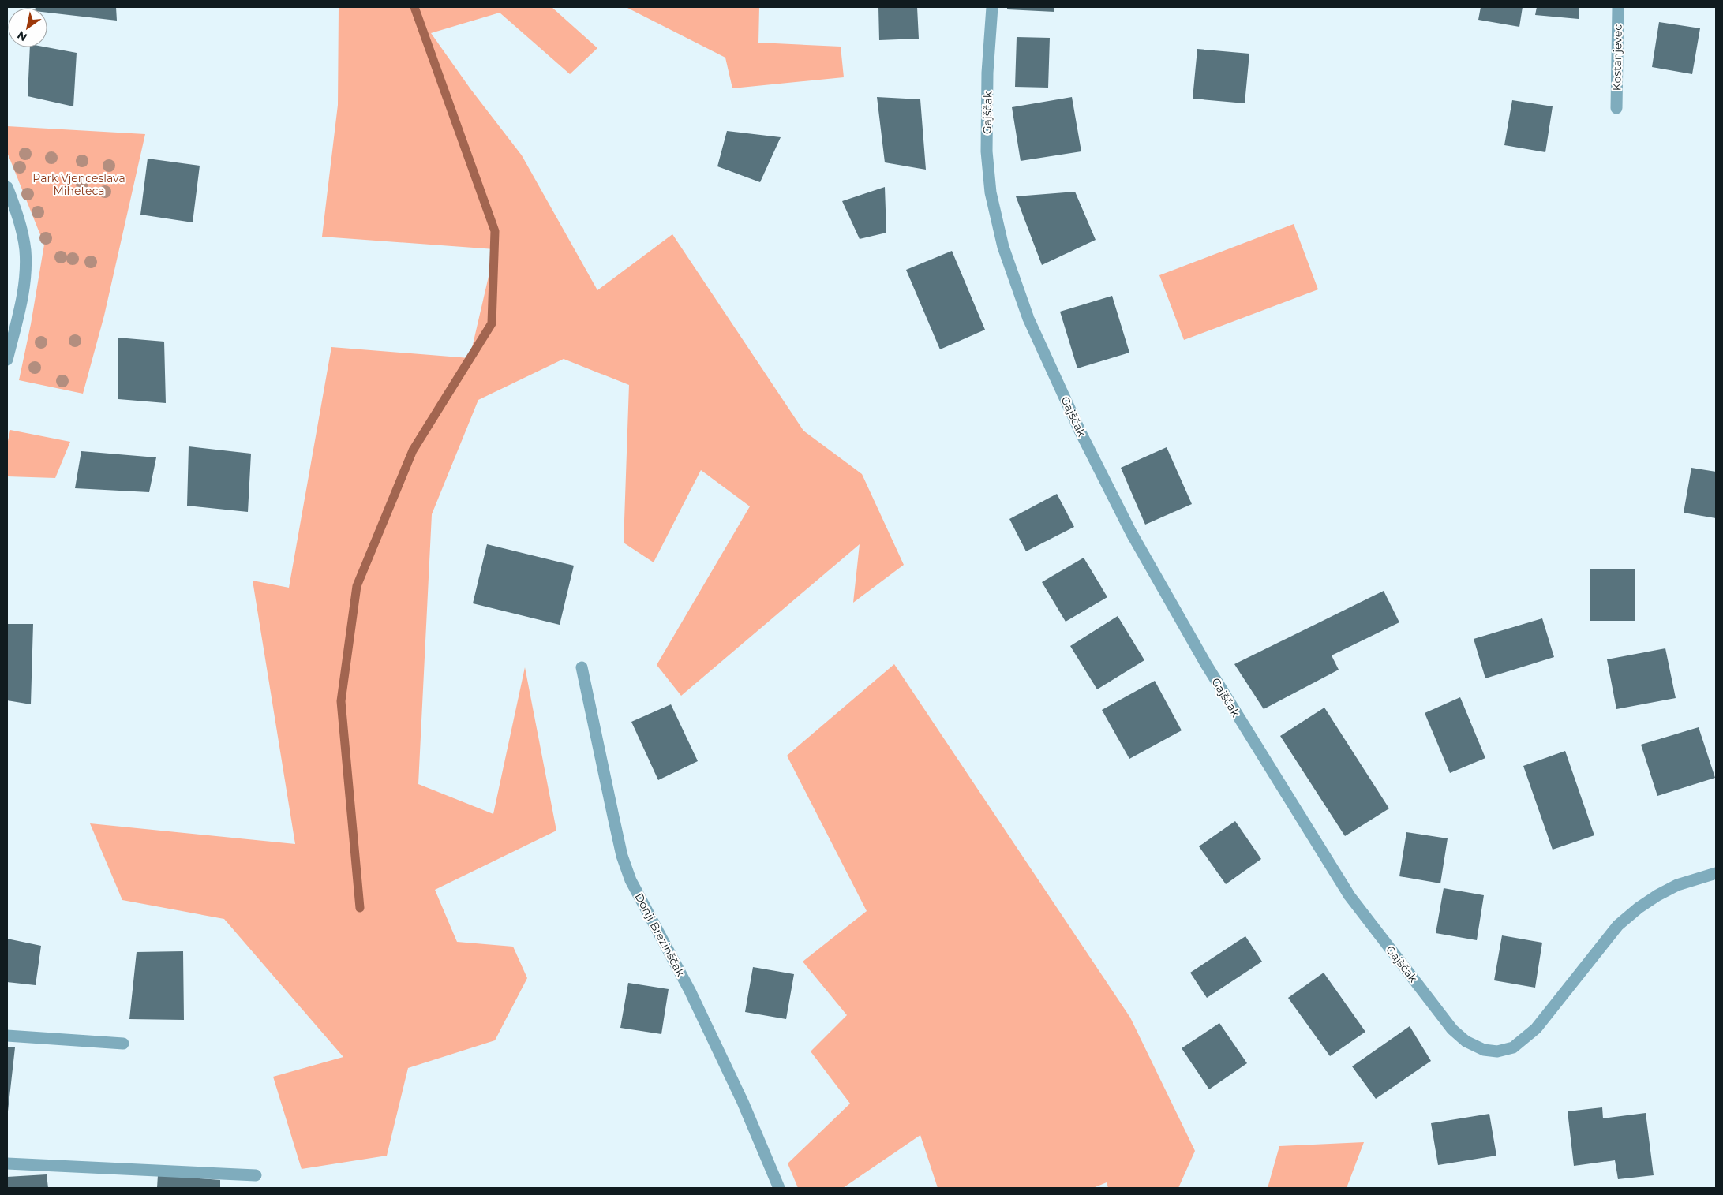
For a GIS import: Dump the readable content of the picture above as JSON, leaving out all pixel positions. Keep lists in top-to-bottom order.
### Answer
{
  "streets": {
    "street": ["Kostanjevec", "Gajščak", "Donji Brezinščak"]
  },
  "parks": ["Park Vjenceslava Miheteca"],
  "north": "bottom left"
}
